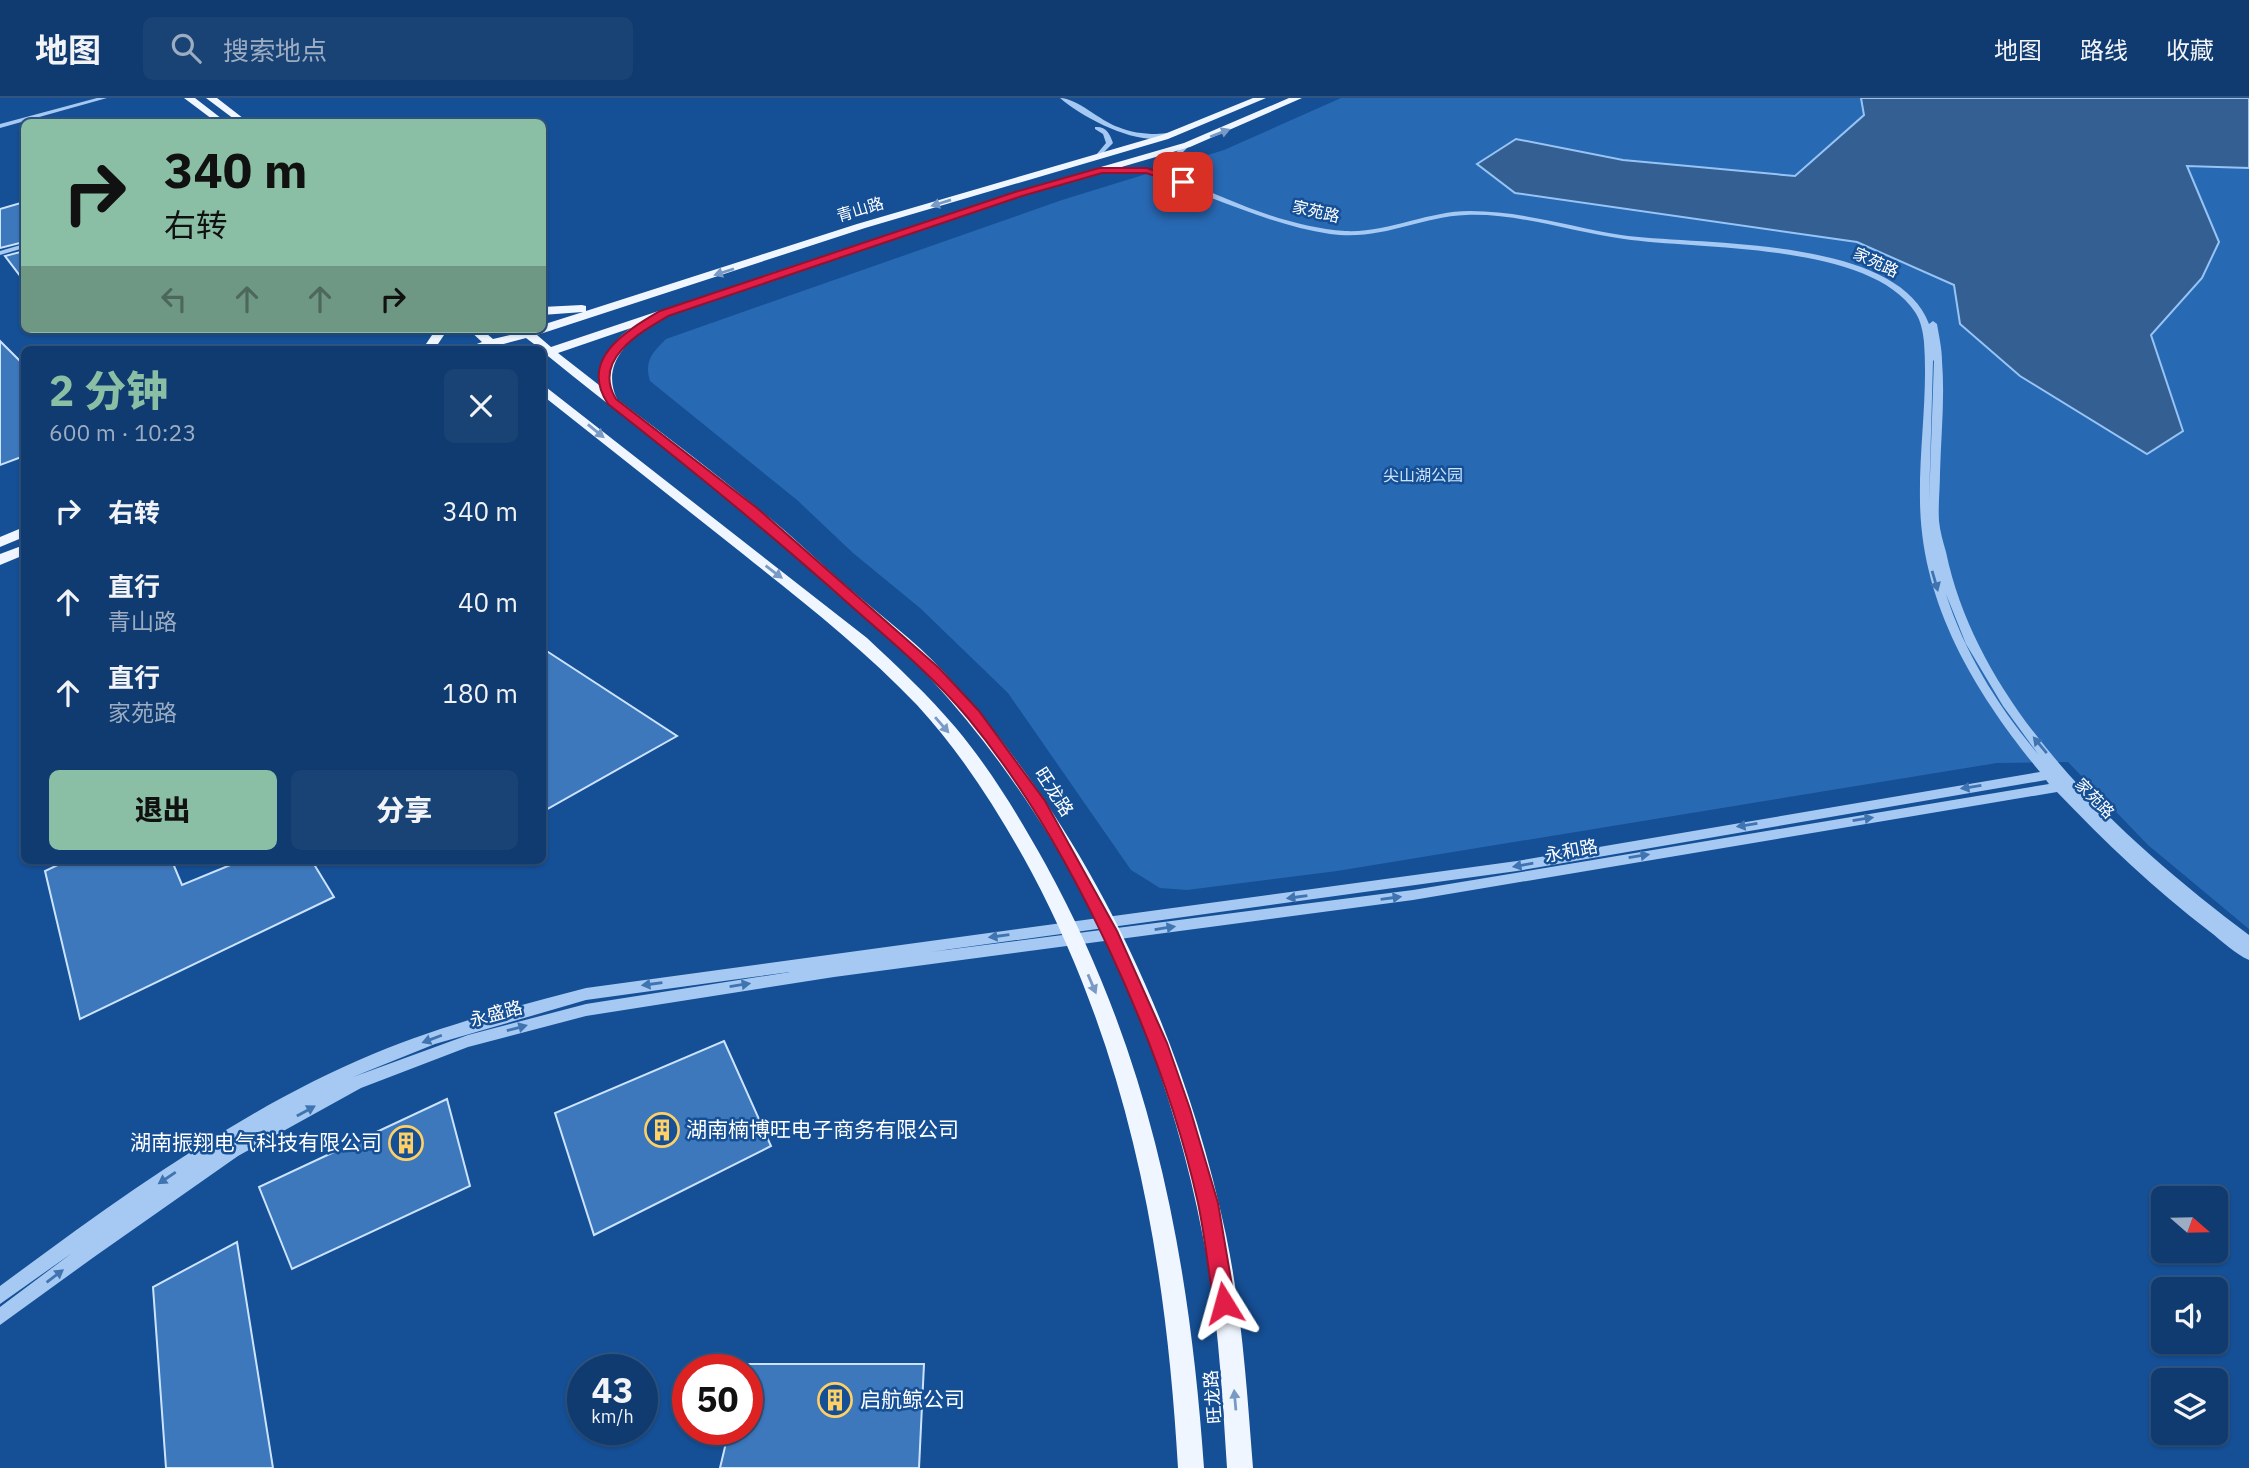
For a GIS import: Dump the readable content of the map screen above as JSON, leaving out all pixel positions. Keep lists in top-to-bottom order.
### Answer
{
  "streets": {
    "main road": ["青山路", "旺龙路"],
    "street": ["家苑路", "永和路", "永盛路"]
  },
  "crossings": [
    ["家苑路", "永和路"],
    ["旺龙路", "永和路"],
    ["旺龙路", "永盛路"],
    ["永和路", "永盛路"]
  ],
  "parks": ["尖山湖公园"],
  "places": {
    "building": ["湖南楠博旺电子商务有限公司", "湖南振翔电气科技有限公司", "启航鲸公司"]
  },
  "north": "right",
  "page": {
    "header": "地图",
    "search": "搜索地点",
    "nav": ["地图", "路线", "收藏"],
    "turn": ["340 m", "右转"],
    "heading": ["2 分钟", "600 m · 10:23"],
    "list": [
      {
        "name": "右转",
        "value": "340 m"
      },
      {
        "name": "直行",
        "note": "青山路",
        "value": "40 m"
      },
      {
        "name": "直行",
        "note": "家苑路",
        "value": "180 m"
      }
    ],
    "buttons": ["退出", "分享"],
    "speed": "43 km/h",
    "limit": "50"
  }
}
